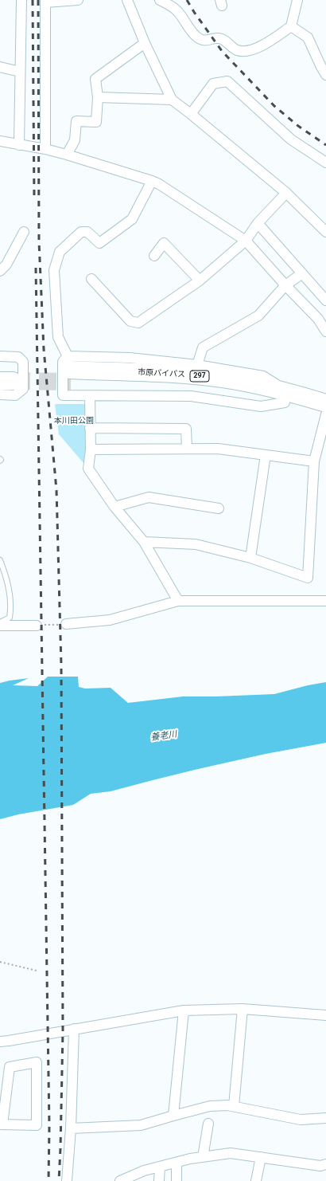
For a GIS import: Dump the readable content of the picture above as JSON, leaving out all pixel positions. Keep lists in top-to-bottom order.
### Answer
{
  "streets": {
    "highway": ["市原バイパス", "297"]
  },
  "water": ["養老川"],
  "parks": ["本川田公園"]
}
